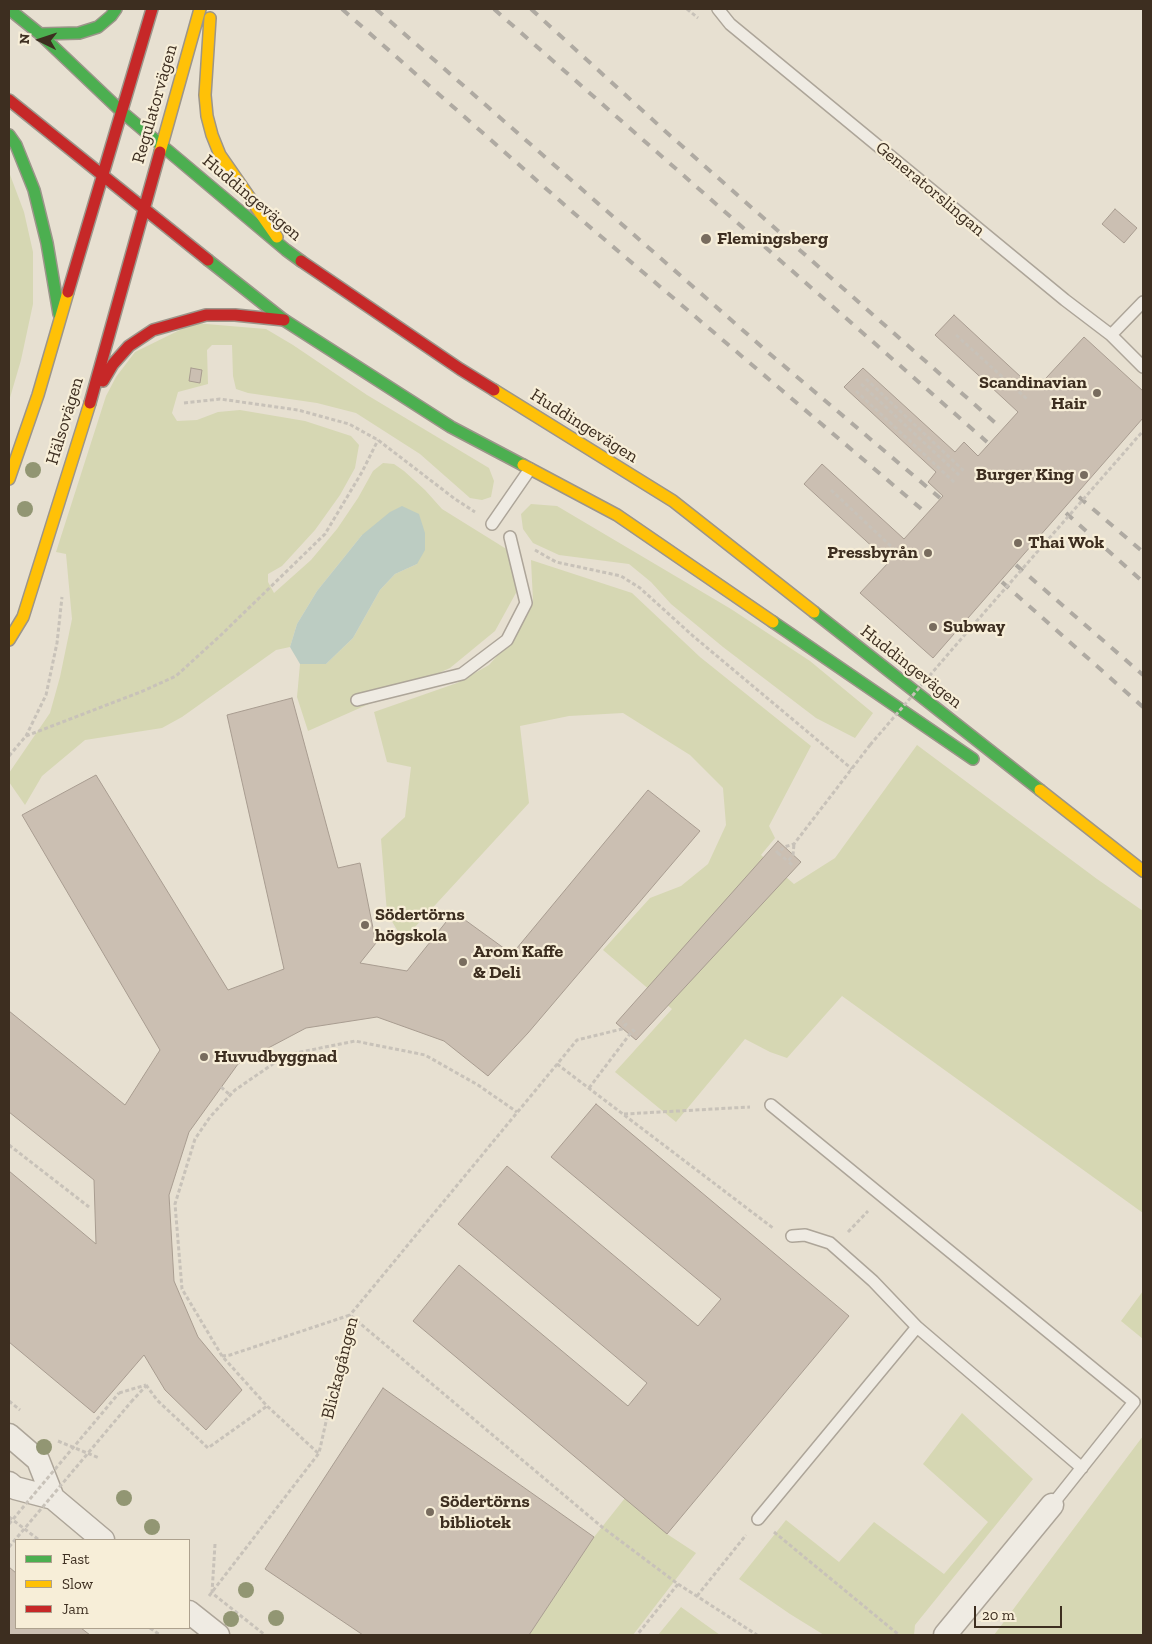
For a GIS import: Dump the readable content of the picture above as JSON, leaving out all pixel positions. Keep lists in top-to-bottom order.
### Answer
{
  "streets": {
    "main road": ["Regulatorvägen", "Huddingevägen", "Hälsovägen"],
    "lane": ["Generatorslingan"],
    "path": ["Blickagången"]
  },
  "crossings": [
    ["Regulatorvägen", "Huddingevägen"],
    ["Regulatorvägen", "Hälsovägen"],
    ["Huddingevägen", "Hälsovägen"]
  ],
  "places": [
    "Flemingsberg",
    "Scandinavian Hair",
    "Burger King",
    "Thai Wok",
    "Pressbyrån",
    "Subway",
    "Södertörns högskola",
    "Arom Kaffe & Deli",
    "Huvudbyggnad",
    "Södertörns bibliotek"
  ],
  "legend": ["Fast", "Slow", "Jam"],
  "scale_bar": "20 m",
  "north": "left"
}
